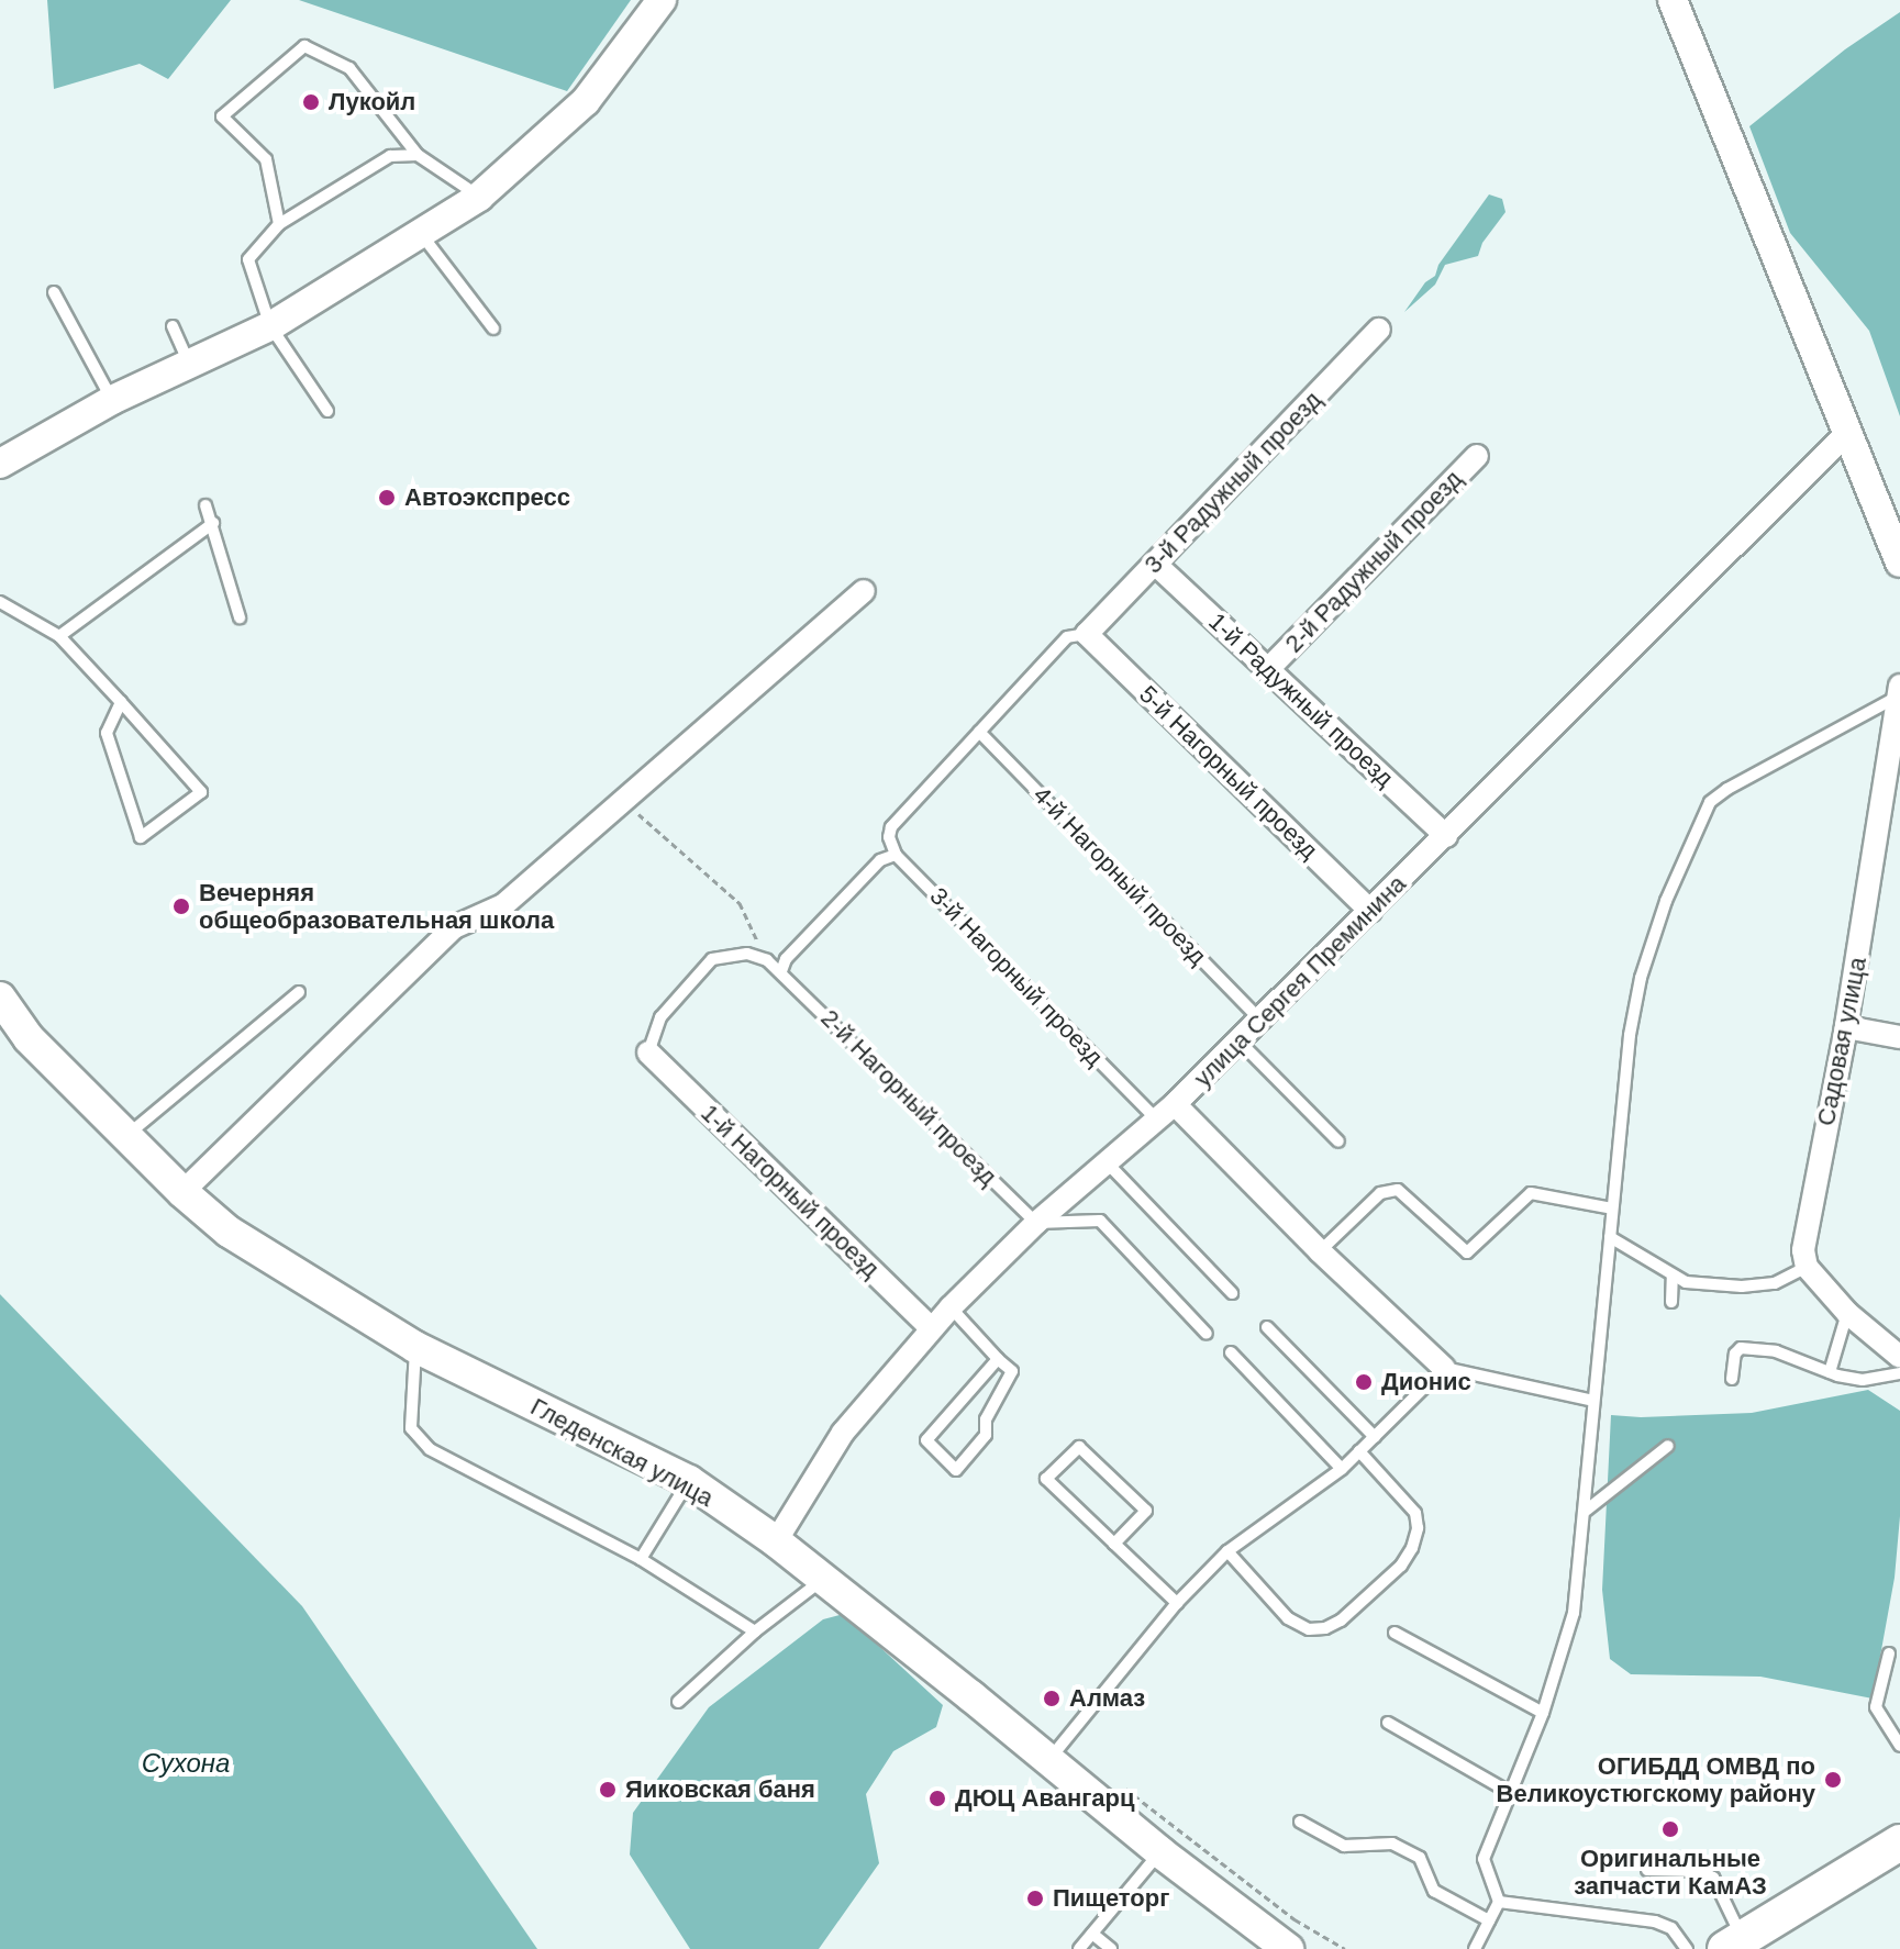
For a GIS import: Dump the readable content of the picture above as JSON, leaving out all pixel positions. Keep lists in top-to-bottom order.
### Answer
{
  "streets": {
    "main road": ["Гледенская улица"],
    "street": [
      "3-й Радужный проезд",
      "2-й Радужный проезд",
      "1-й Радужный проезд",
      "5-й Нагорный проезд",
      "улица Сергея Преминина",
      "Садовая улица",
      "1-й Нагорный проезд"
    ],
    "lane": ["4-й Нагорный проезд", "3-й Нагорный проезд", "2-й Нагорный проезд"]
  },
  "crossings": [
    ["3-й Радужный проезд", "1-й Радужный проезд"],
    ["3-й Радужный проезд", "5-й Нагорный проезд"],
    ["2-й Радужный проезд", "1-й Радужный проезд"],
    ["1-й Радужный проезд", "улица Сергея Преминина"],
    ["5-й Нагорный проезд", "улица Сергея Преминина"],
    ["4-й Нагорный проезд", "улица Сергея Преминина"],
    ["3-й Нагорный проезд", "улица Сергея Преминина"],
    ["улица Сергея Преминина", "2-й Нагорный проезд"],
    ["улица Сергея Преминина", "1-й Нагорный проезд"],
    ["улица Сергея Преминина", "Гледенская улица"]
  ],
  "water": ["Сухона"],
  "places": [
    "Лукойл",
    "Автоэкспресс",
    "Вечерняя общеобразовательная школа",
    "Дионис",
    "Алмаз",
    "ОГИБДД ОМВД по Великоустюгскому району",
    "Яиковская баня",
    "ДЮЦ Авангарц",
    "Оригинальные запчасти КамАЗ",
    "Пищеторг"
  ]
}
